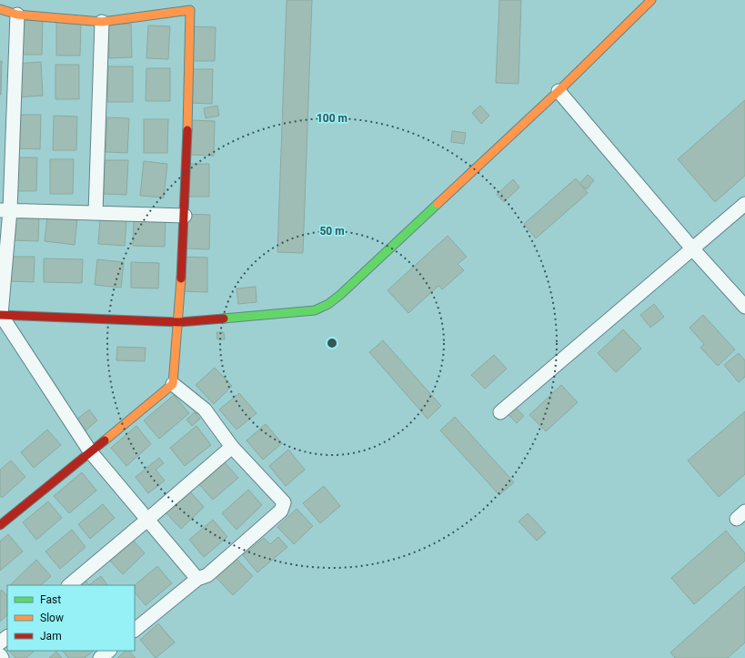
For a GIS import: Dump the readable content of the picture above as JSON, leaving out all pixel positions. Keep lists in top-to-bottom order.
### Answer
{
  "legend": ["Fast", "Slow", "Jam"],
  "rings": ["100 m", "50 m"]
}
